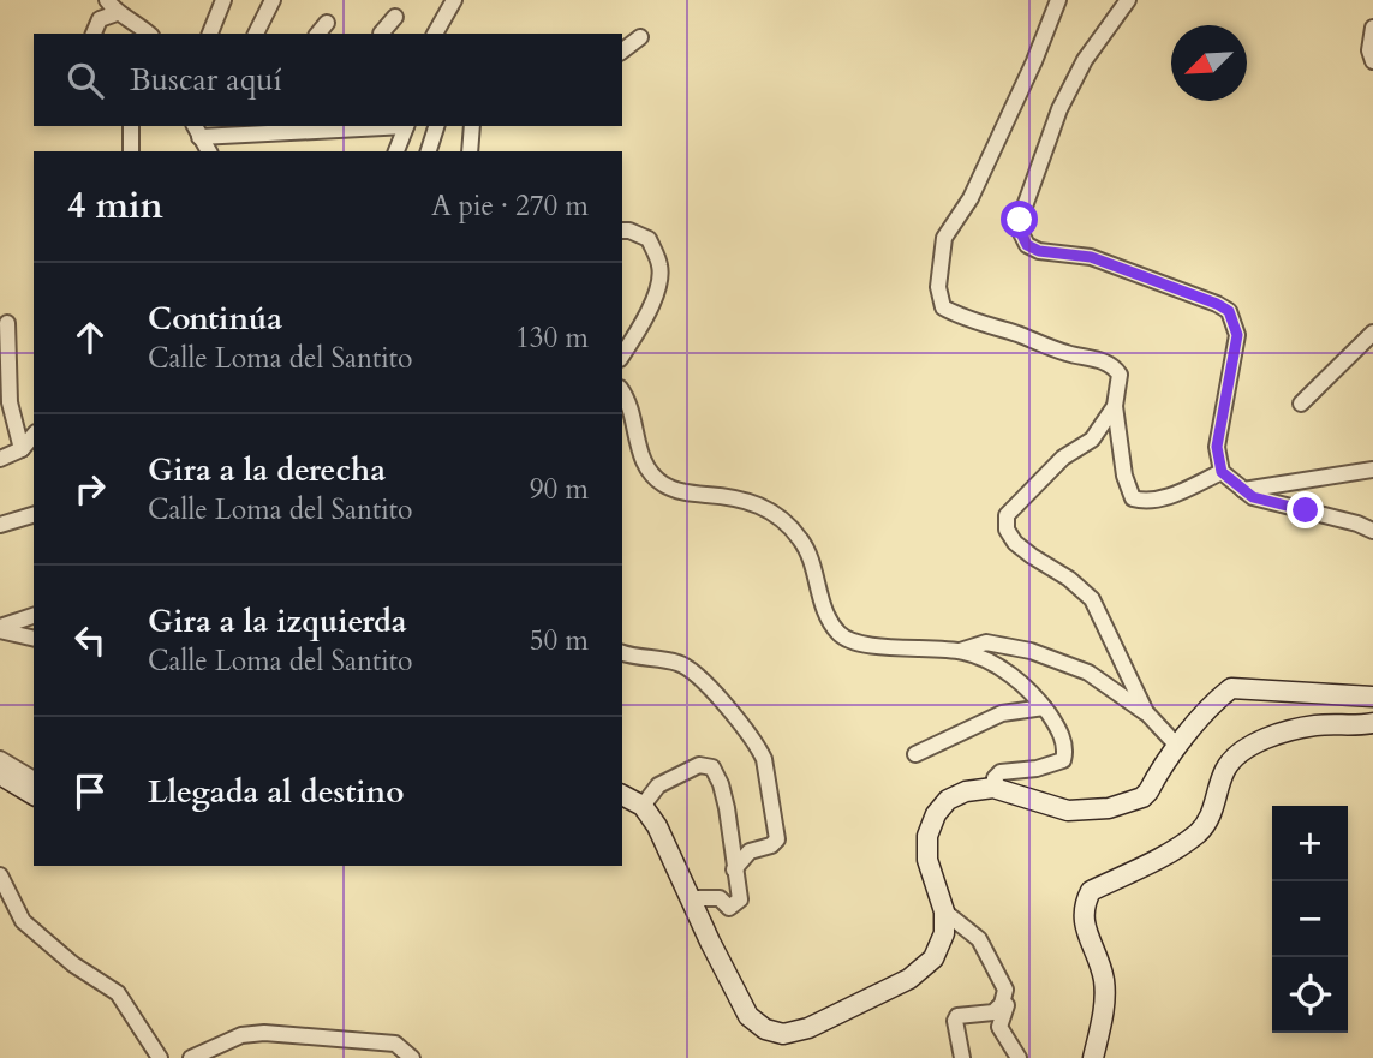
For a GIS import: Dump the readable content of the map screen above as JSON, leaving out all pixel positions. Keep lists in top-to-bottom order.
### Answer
{
  "north": "bottom left",
  "page": {
    "search": "Buscar aquí",
    "heading": ["4 min", "A pie · 270 m"],
    "list": [
      ["Continúa", "Calle Loma del Santito", "130 m"],
      ["Gira a la derecha", "Calle Loma del Santito", "90 m"],
      ["Gira a la izquierda", "Calle Loma del Santito", "50 m"],
      "Llegada al destino"
    ],
    "map_buttons": ["+", "−"]
  }
}
